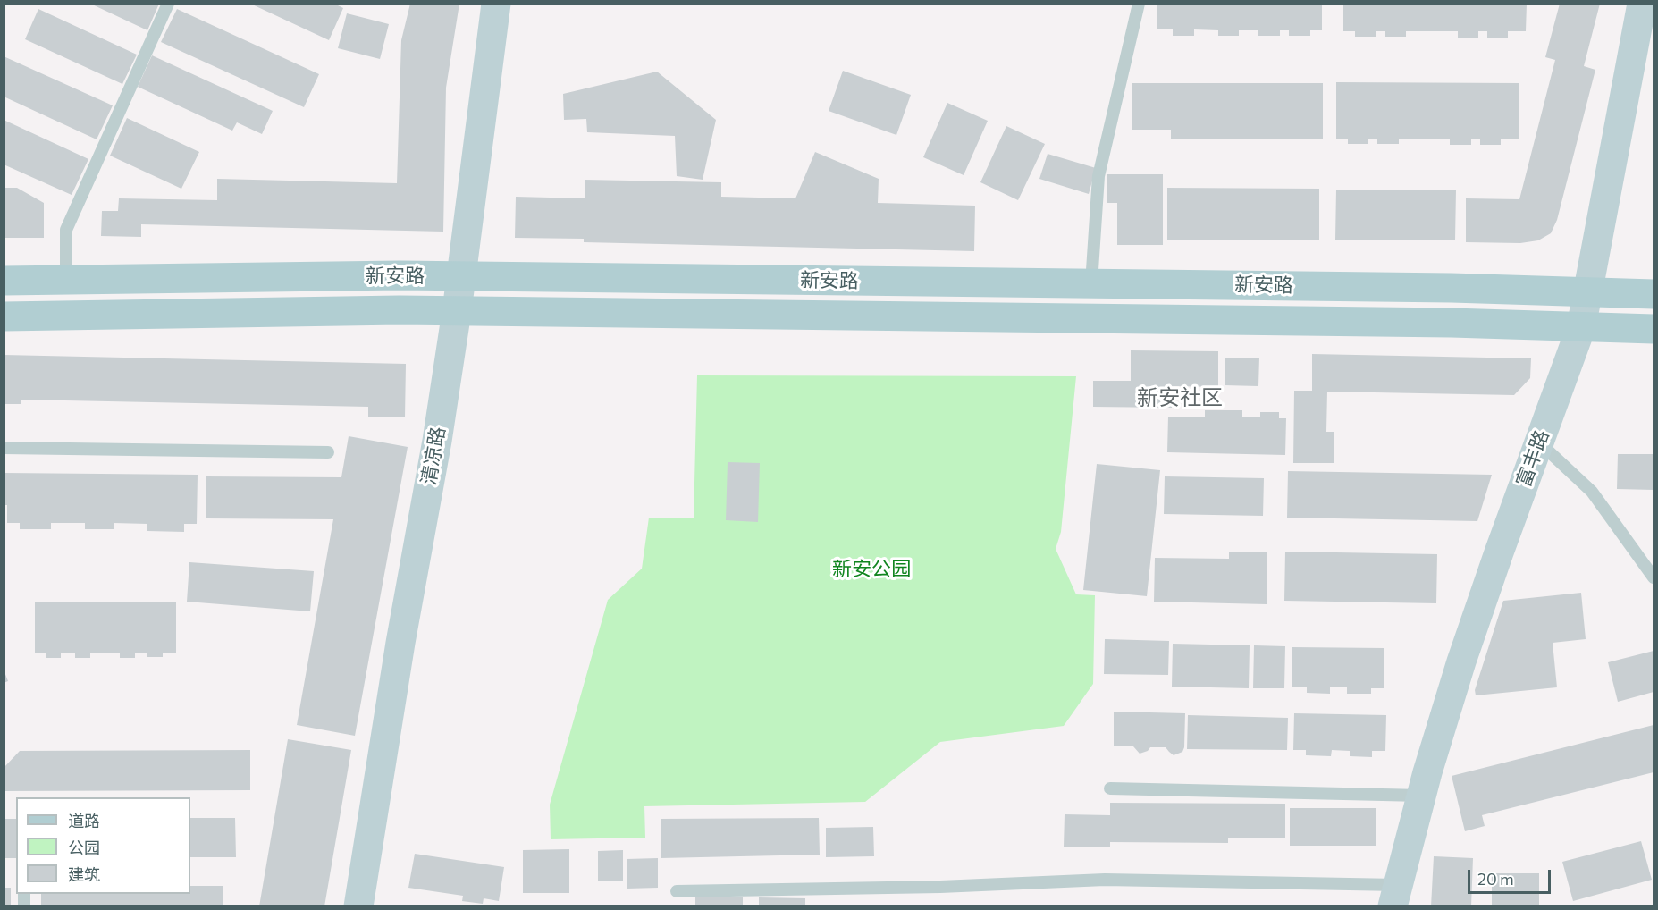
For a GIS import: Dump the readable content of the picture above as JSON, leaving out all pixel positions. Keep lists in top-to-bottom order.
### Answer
{
  "streets": {
    "main road": ["新安路"],
    "street": ["清凉路", "富丰路"]
  },
  "crossings": [
    ["新安路", "清凉路"],
    ["新安路", "富丰路"]
  ],
  "districts": ["新安社区"],
  "parks": ["新安公园"],
  "legend": ["道路", "公园", "建筑"],
  "scale_bar": "20 m"
}
